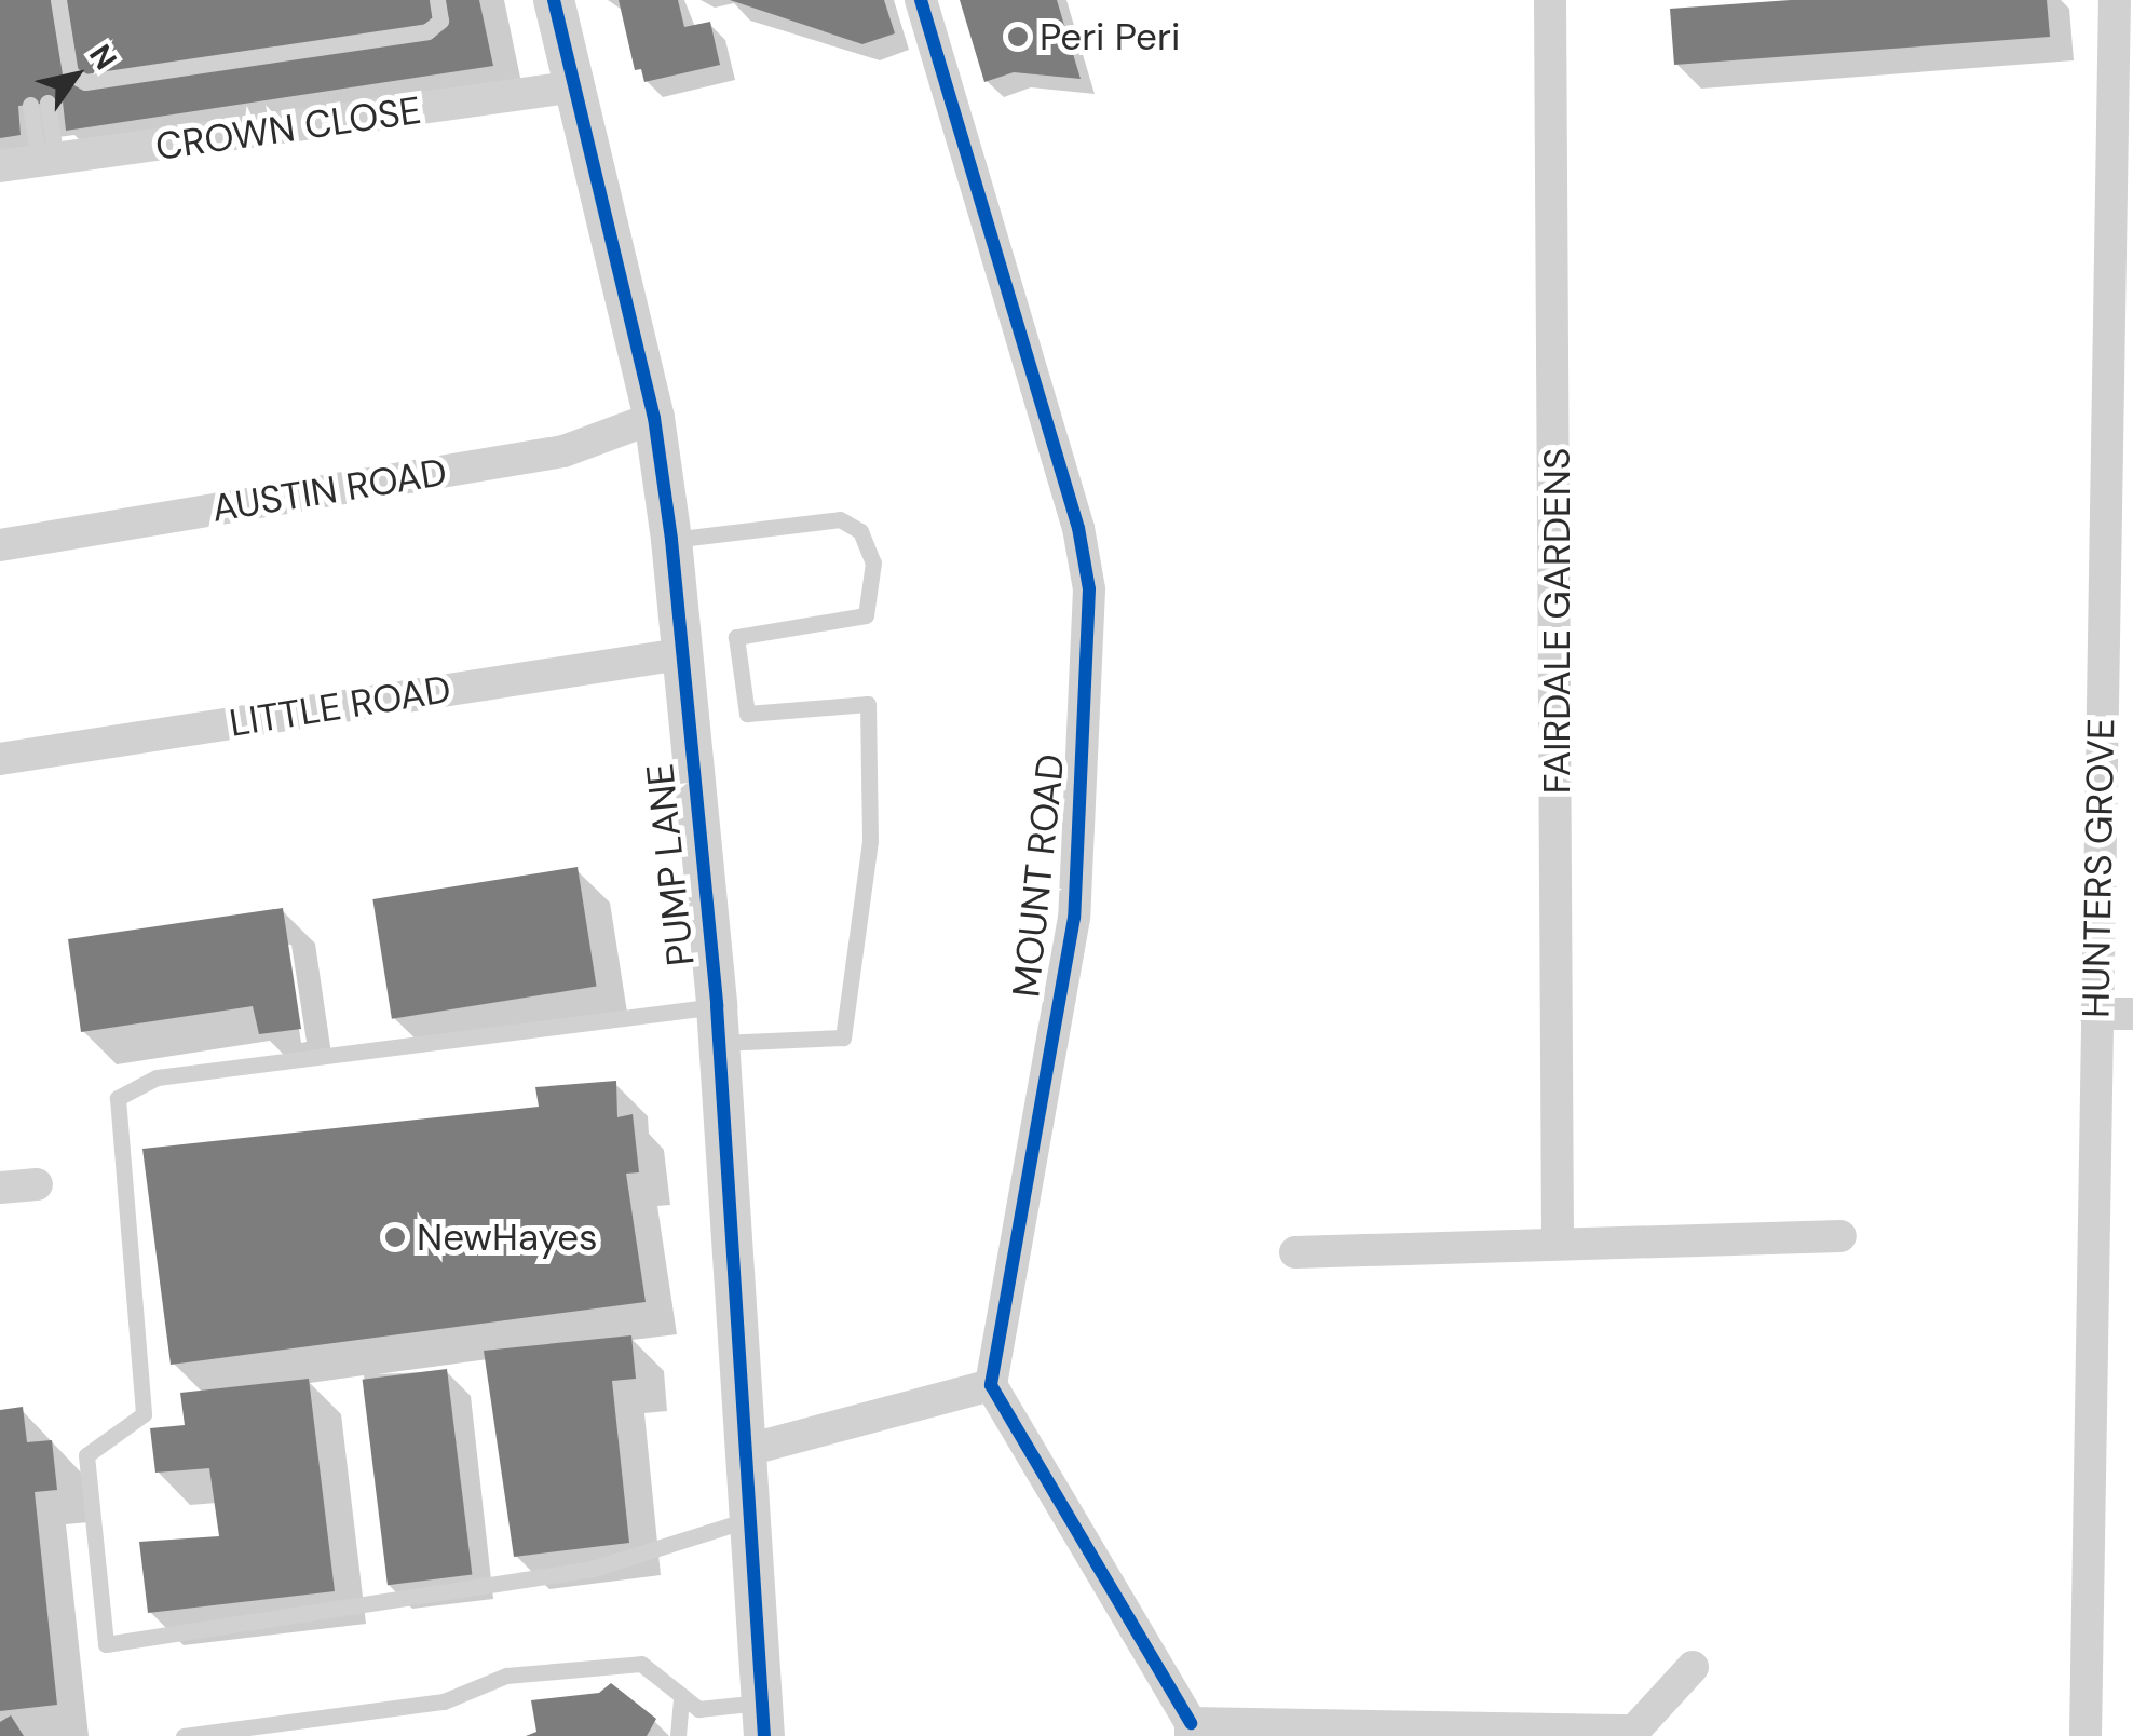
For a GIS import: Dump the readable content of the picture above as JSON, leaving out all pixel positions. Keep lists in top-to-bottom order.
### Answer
{
  "streets": {
    "street": [
      "CROWN CLOSE",
      "AUSTIN ROAD",
      "FAIRDALE GARDENS",
      "LITTLE ROAD",
      "PUMP LANE",
      "HUNTERS GROVE",
      "MOUNT ROAD"
    ]
  },
  "crossings": [
    ["CROWN CLOSE", "PUMP LANE"],
    ["AUSTIN ROAD", "PUMP LANE"],
    ["LITTLE ROAD", "PUMP LANE"]
  ],
  "places": ["Peri Peri", "NewHayes"],
  "north": "top right"
}
